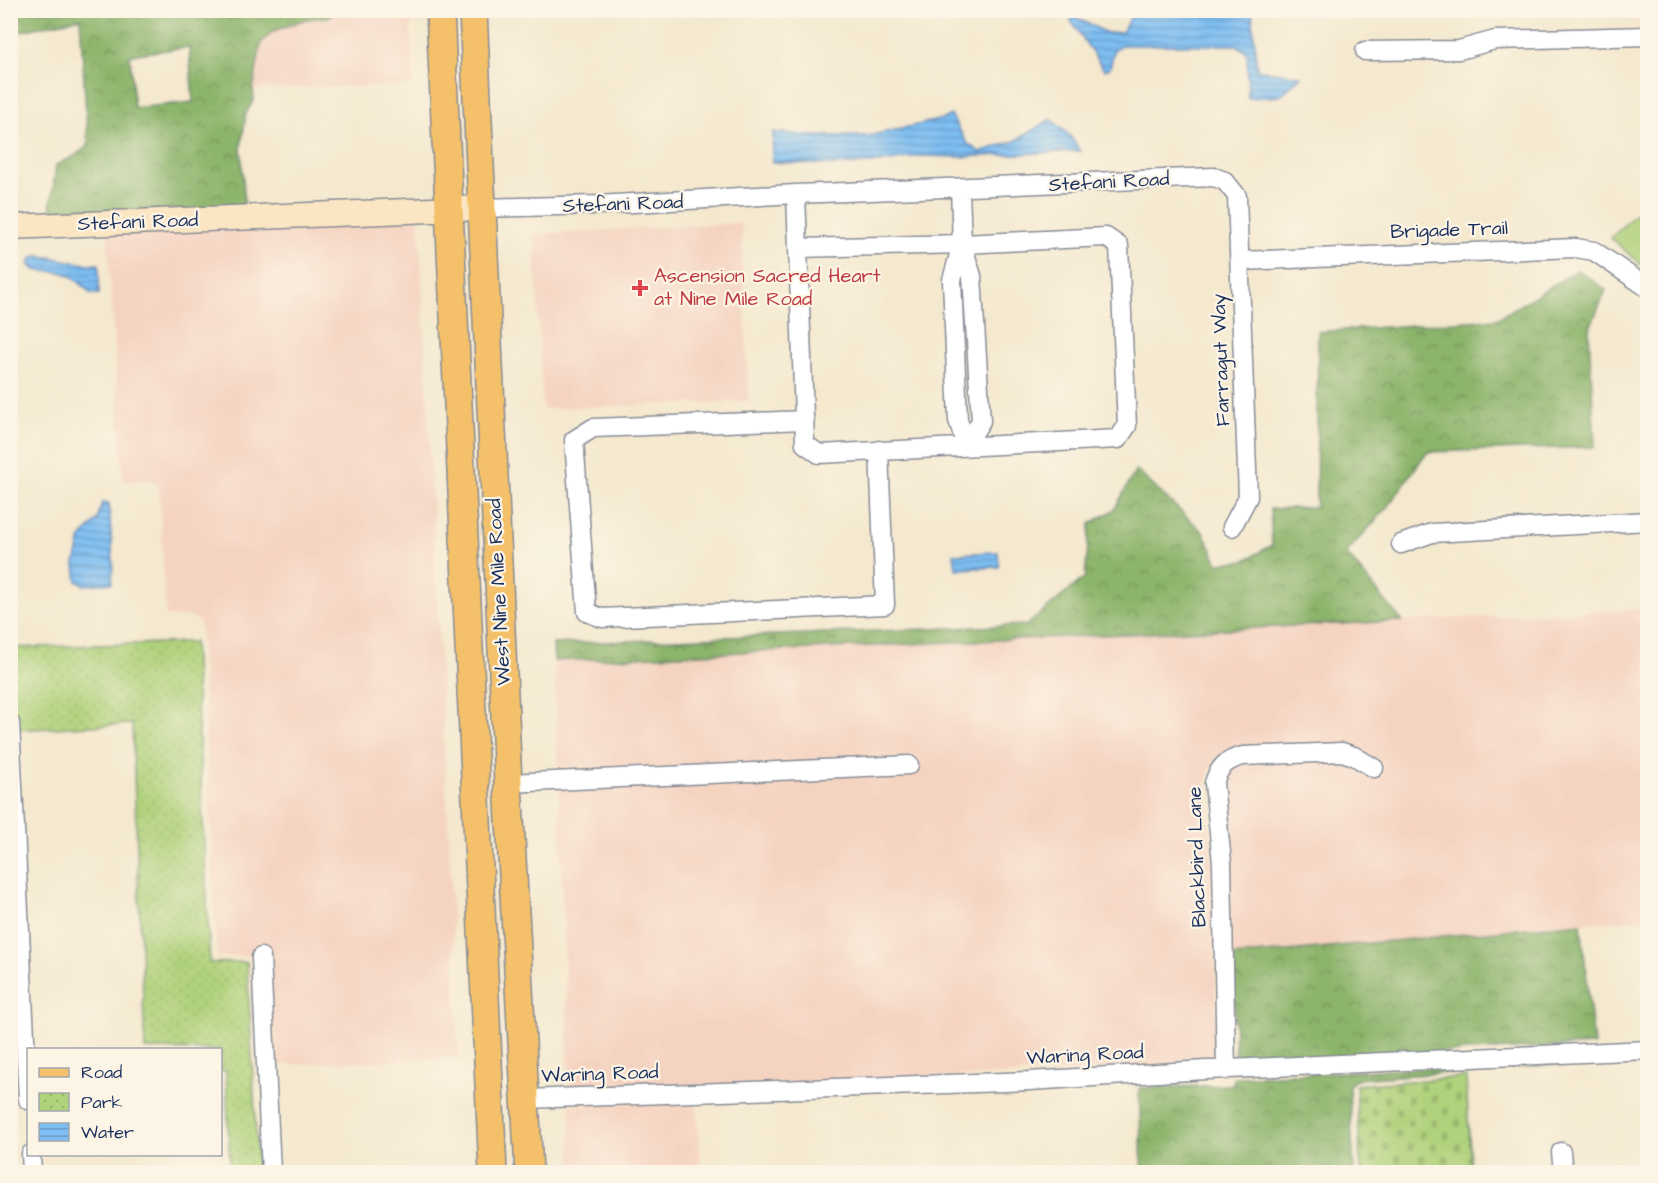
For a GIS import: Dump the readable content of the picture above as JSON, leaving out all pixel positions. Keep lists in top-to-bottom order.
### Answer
{
  "streets": {
    "main road": ["West Nine Mile Road"],
    "street": [
      "Stefani Road",
      "Brigade Trail",
      "Farragut Way",
      "Blackbird Lane",
      "Waring Road"
    ]
  },
  "crossings": [
    ["Stefani Road", "Farragut Way"],
    ["Stefani Road", "West Nine Mile Road"],
    ["Brigade Trail", "Farragut Way"],
    ["West Nine Mile Road", "Waring Road"],
    ["Blackbird Lane", "Waring Road"]
  ],
  "places": {
    "health": ["Ascension Sacred Heart at Nine Mile Road"]
  },
  "legend": ["Road", "Park", "Water"]
}
